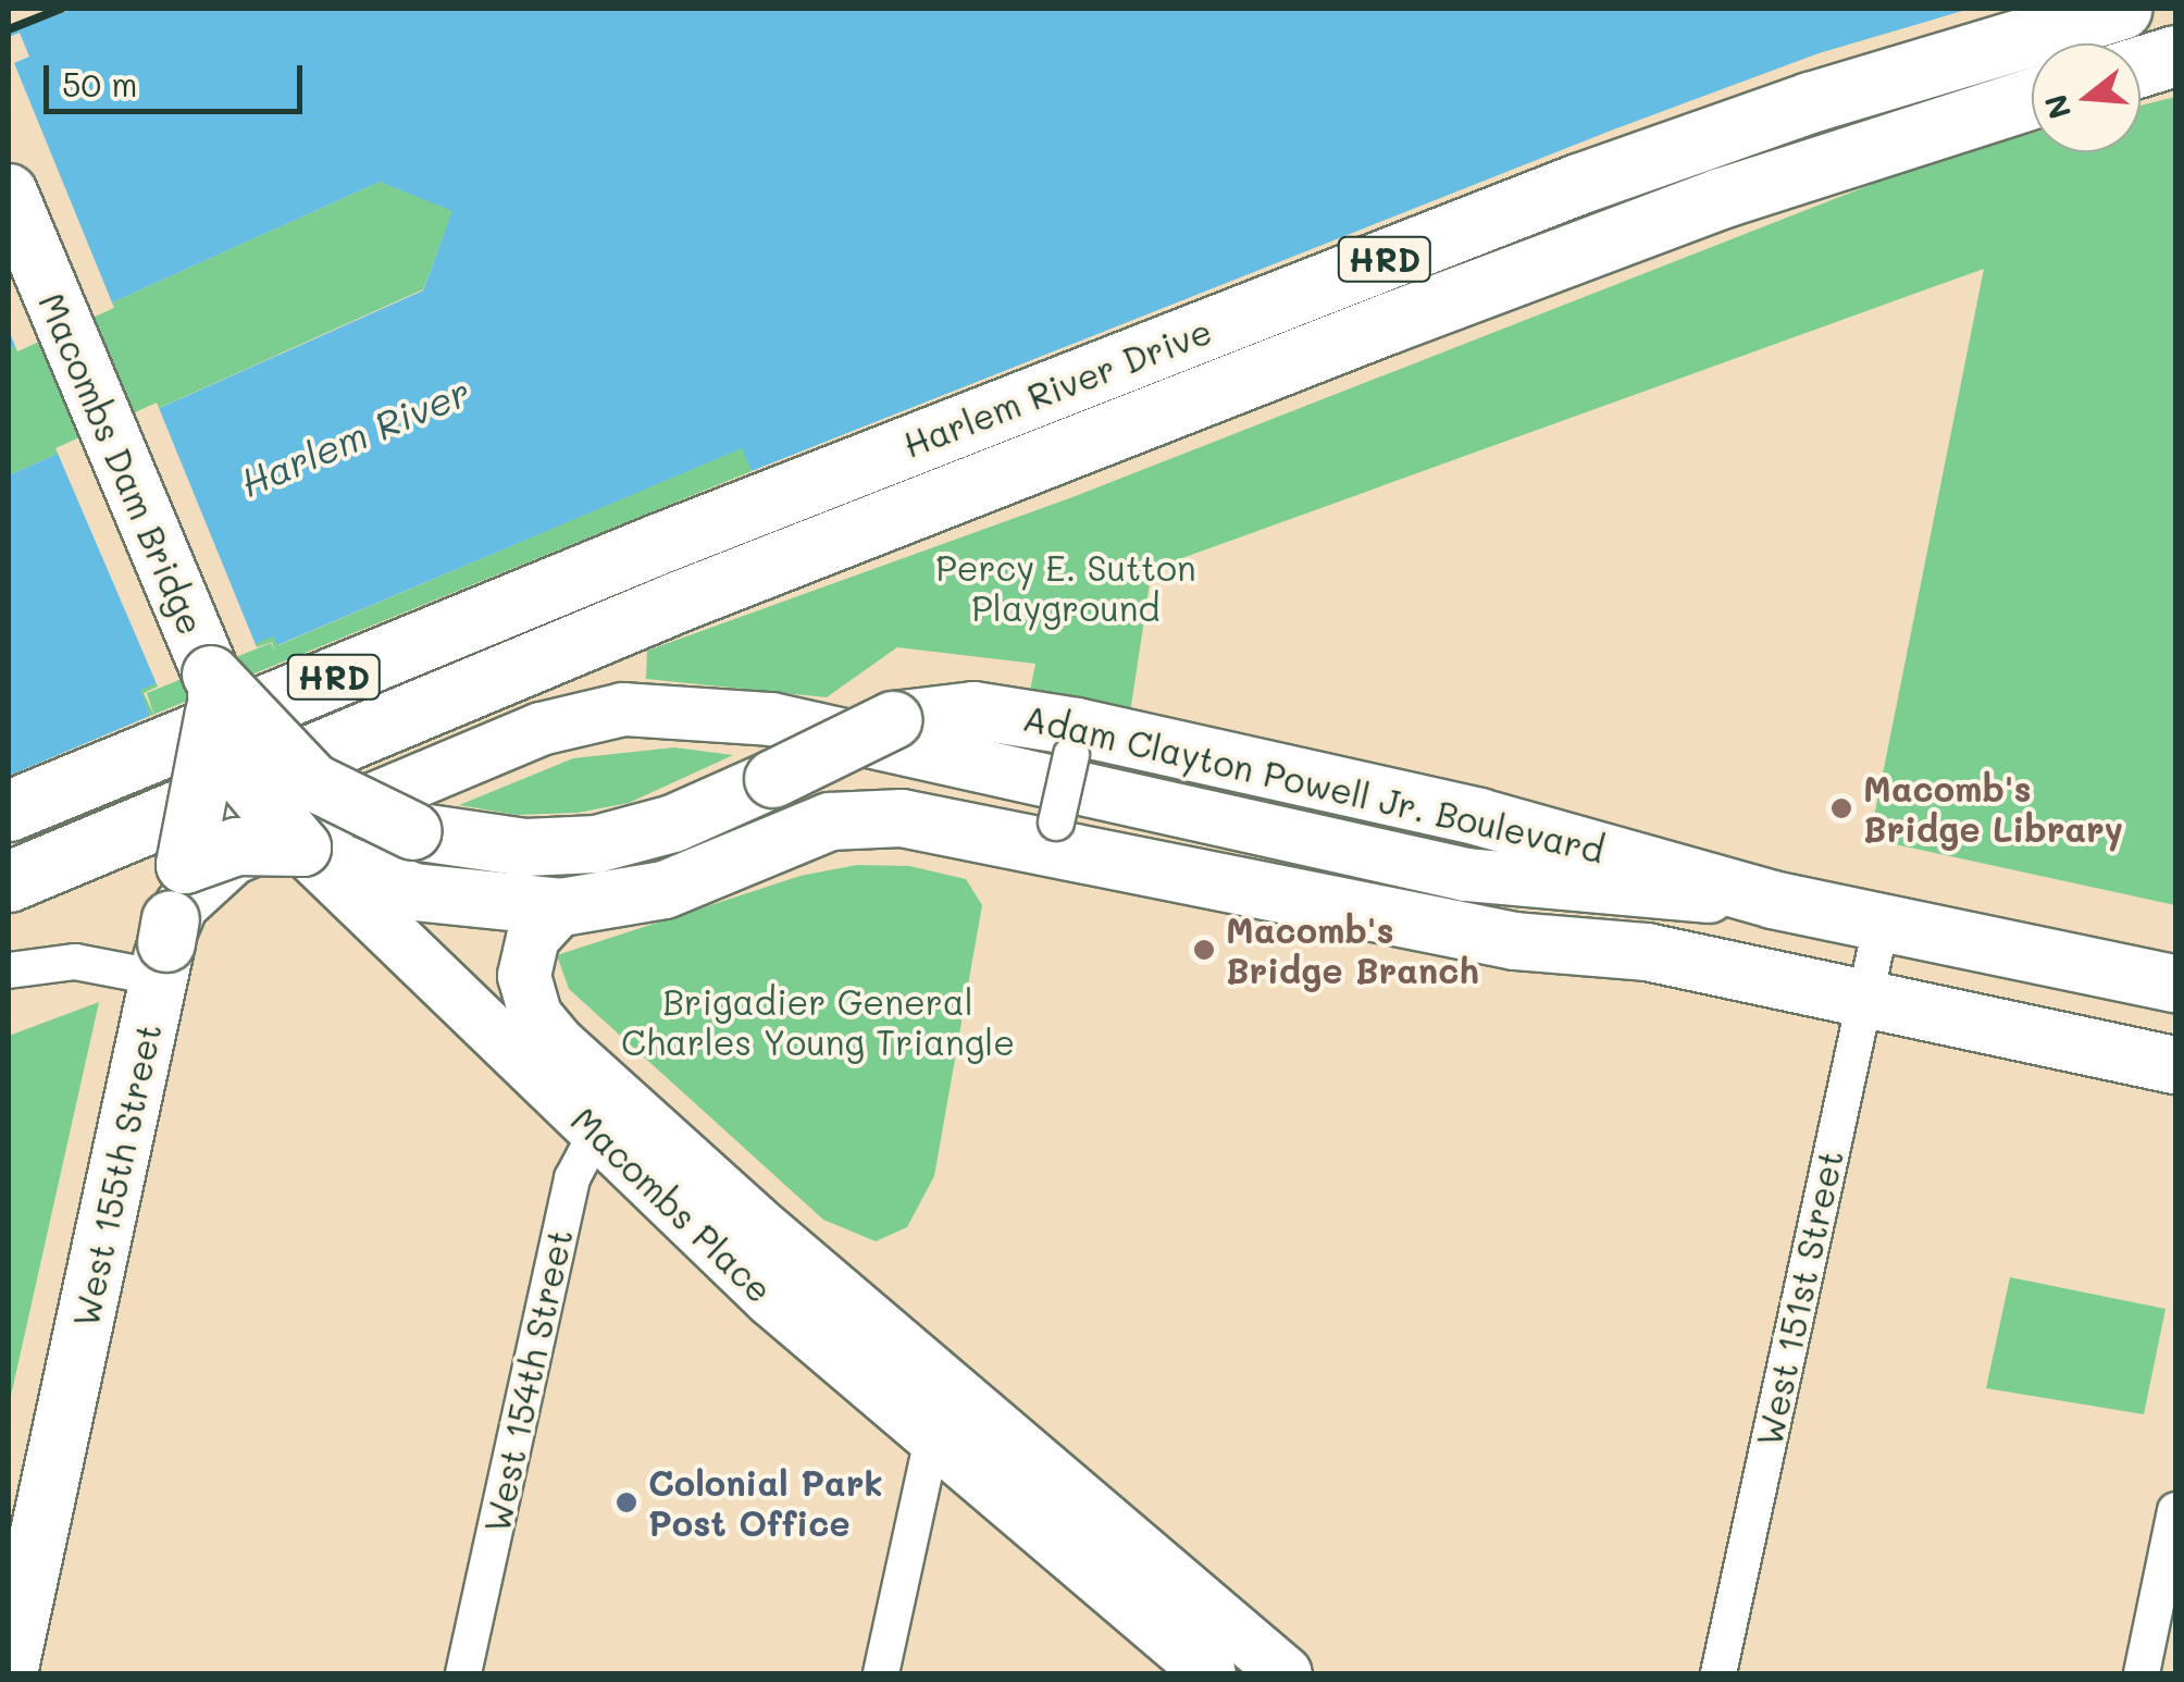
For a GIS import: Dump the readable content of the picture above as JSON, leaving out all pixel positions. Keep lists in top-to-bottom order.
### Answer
{
  "streets": {
    "highway": ["HRD", "Harlem River Drive"],
    "main road": [
      "Macombs Dam Bridge",
      "Adam Clayton Powell Jr. Boulevard",
      "West 155th Street",
      "Macombs Place"
    ],
    "street": ["West 151st Street", "West 154th Street"]
  },
  "crossings": [
    ["Macombs Dam Bridge", "Adam Clayton Powell Jr. Boulevard"],
    ["Macombs Dam Bridge", "Macombs Place"],
    ["Adam Clayton Powell Jr. Boulevard", "Macombs Place"],
    ["Adam Clayton Powell Jr. Boulevard", "West 151st Street"],
    ["West 155th Street", "Macombs Place"],
    ["Macombs Place", "West 154th Street"]
  ],
  "water": ["Harlem River"],
  "parks": ["Percy E. Sutton Playground", "Brigadier General Charles Young Triangle"],
  "places": ["Macomb's Bridge Library", "Macomb's Bridge Branch", "Colonial Park Post Office"],
  "scale_bar": "50 m",
  "north": "left"
}
